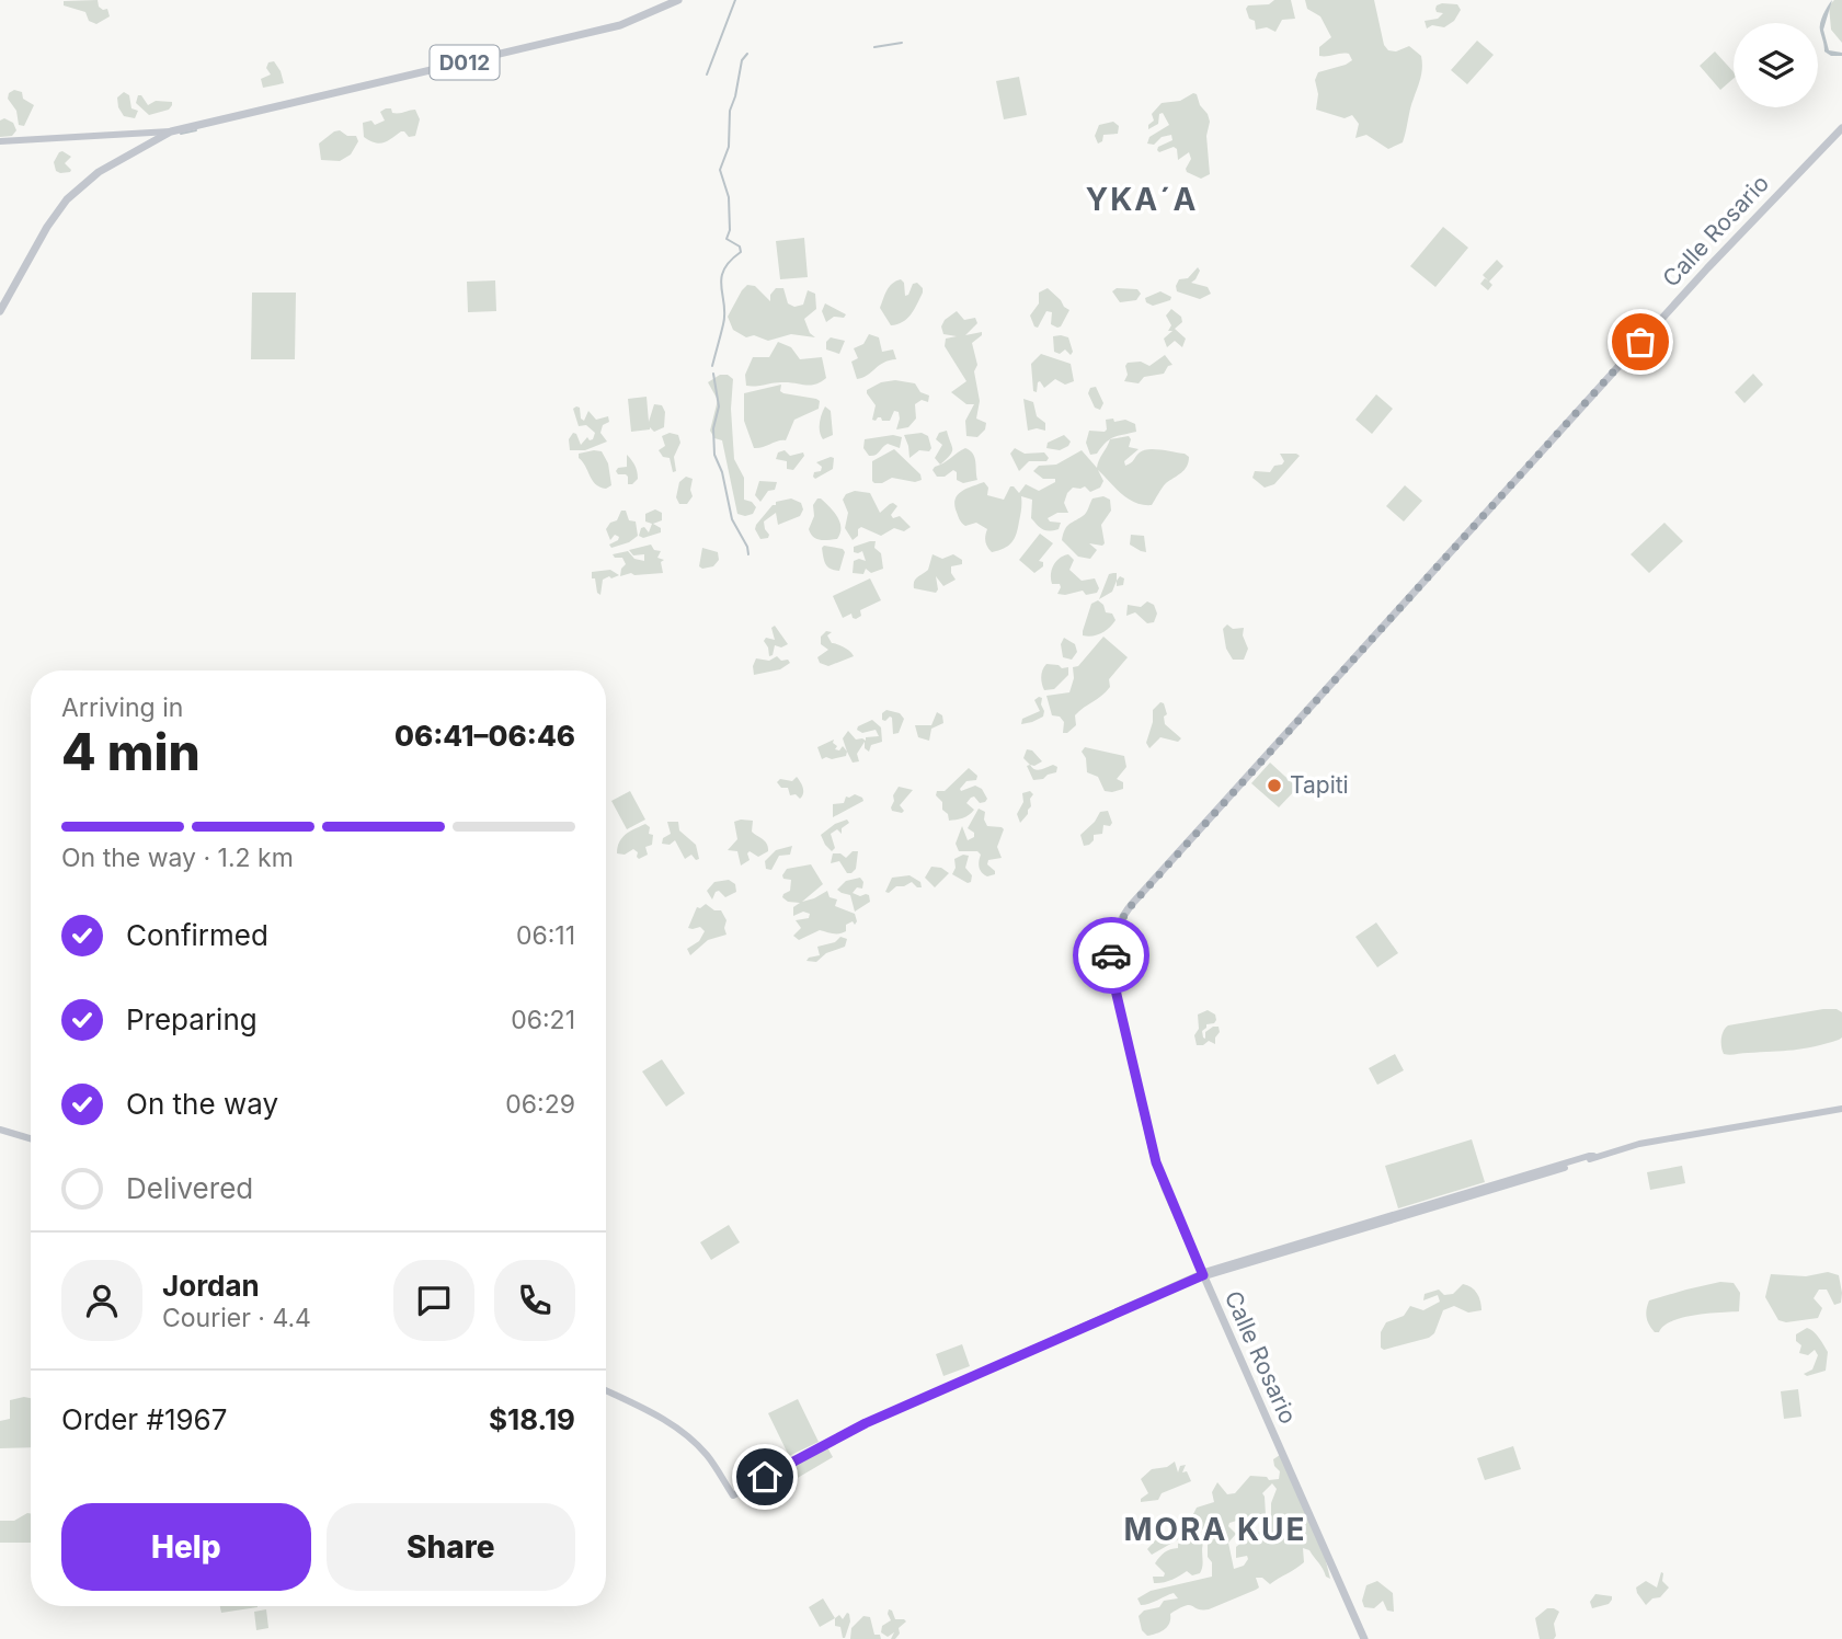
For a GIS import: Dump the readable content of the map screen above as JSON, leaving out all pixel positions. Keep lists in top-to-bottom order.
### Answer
{
  "streets": {
    "main road": ["D012", "Calle Rosario"]
  },
  "districts": ["YKA´A", "MORA KUE"],
  "places": ["Tapiti"],
  "page": {
    "heading": ["4 min", "Arriving in", "06:41–06:46"],
    "panel": [
      "Jordan",
      "Courier · 4.4",
      "Order #1967",
      "$18.19"
    ],
    "bar": "On the way · 1.2 km",
    "list": [
      ["Confirmed", "06:11"],
      ["Preparing", "06:21"],
      ["On the way", "06:29"],
      "Delivered"
    ],
    "buttons": ["Help", "Share"]
  }
}
